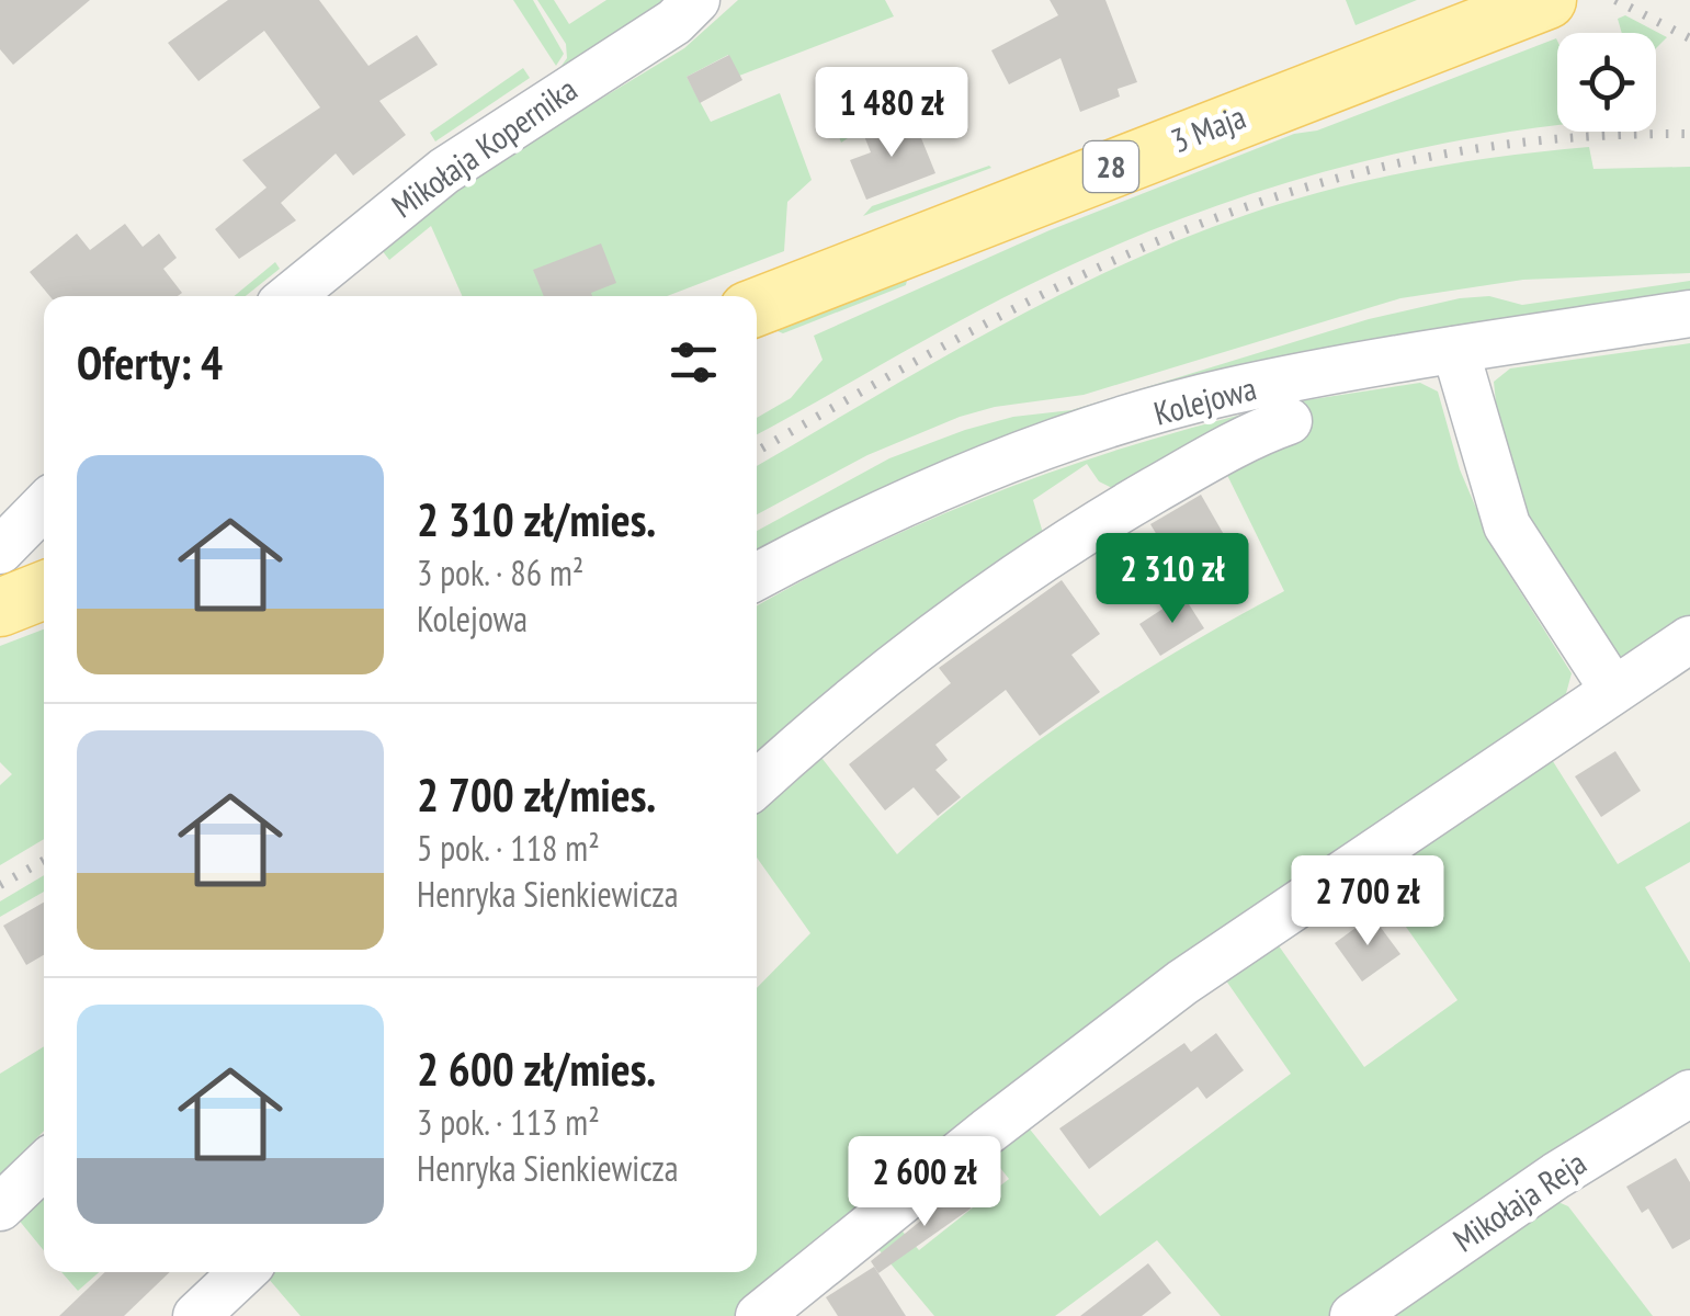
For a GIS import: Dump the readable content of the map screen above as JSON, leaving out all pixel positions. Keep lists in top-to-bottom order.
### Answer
{
  "streets": {
    "main road": ["3 Maja", "28"],
    "street": ["Mikołaja Kopernika", "Kolejowa", "Mikołaja Reja"]
  },
  "page": {
    "price": [
      "1 480 zł",
      "2 310 zł",
      "2 700 zł",
      "2 600 zł"
    ],
    "heading": "Oferty: 4",
    "list": [
      {
        "name": "2 310 zł/mies.",
        "note": "3 pok. · 86 m² · Kolejowa"
      },
      {
        "name": "2 700 zł/mies.",
        "note": "5 pok. · 118 m² · Henryka Sienkiewicza"
      },
      {
        "name": "2 600 zł/mies.",
        "note": "3 pok. · 113 m² · Henryka Sienkiewicza"
      }
    ]
  }
}
